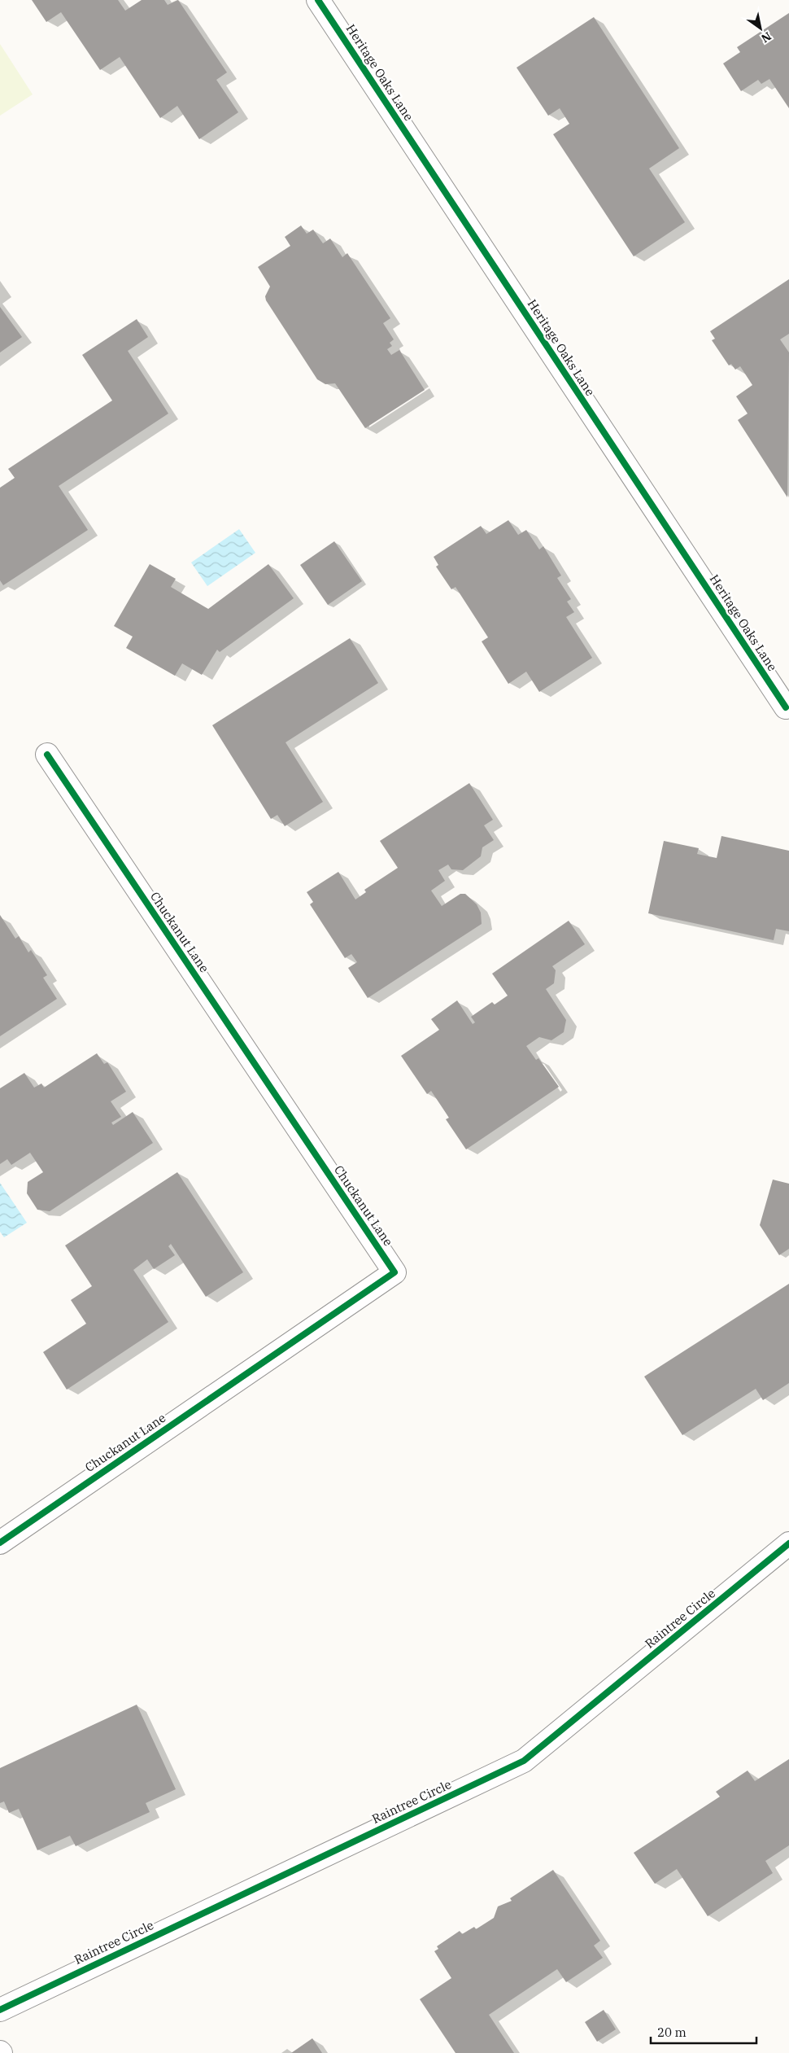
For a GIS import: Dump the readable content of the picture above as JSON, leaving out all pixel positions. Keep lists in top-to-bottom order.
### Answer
{
  "streets": {
    "street": ["Heritage Oaks Lane", "Chuckanut Lane", "Raintree Circle"]
  },
  "scale_bar": "20 m",
  "north": "bottom right"
}
